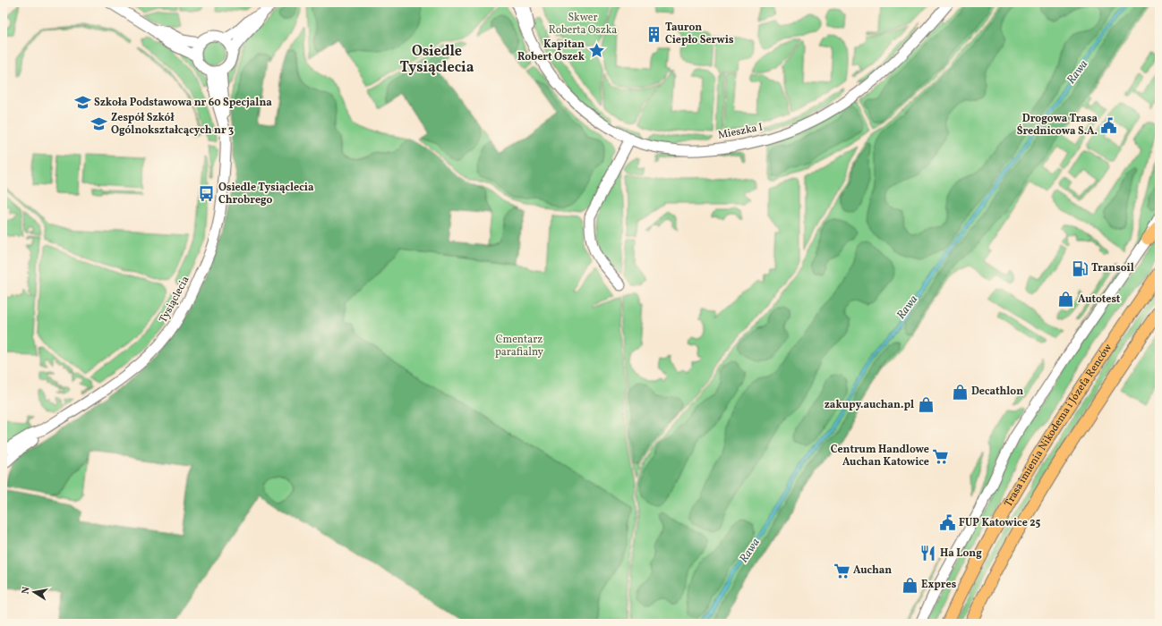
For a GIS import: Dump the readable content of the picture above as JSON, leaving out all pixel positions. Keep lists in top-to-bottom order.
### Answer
{
  "streets": {
    "main road": ["Trasa imienia Nikodema i Józefa Renców"],
    "street": ["Mieszka I", "Tysiąclecia"]
  },
  "districts": ["Osiedle Tysiąclecia"],
  "water": ["Rawa"],
  "parks": ["Skwer Roberta Oszka", "Cmentarz parafialny"],
  "places": {
    "building": ["Tauron Ciepło Serwis"],
    "place": ["Kapitan Robert Oszek"],
    "school or university": ["Szkoła Podstawowa nr 60 Specjalna", "Zespół Szkół Ogólnokształcących nr 3"],
    "public building": ["Drogowa Trasa Średnicowa S.A.", "FUP Katowice 25"],
    "bus stop": ["Osiedle Tysiąclecia Chrobrego"],
    "fuel station": ["Transoil"],
    "shop": [
      "Autotest",
      "Decathlon",
      "zakupy.auchan.pl",
      "Expres"
    ],
    "supermarket": ["Centrum Handlowe Auchan Katowice", "Auchan"],
    "restaurant": ["Ha Long"]
  },
  "north": "left"
}
